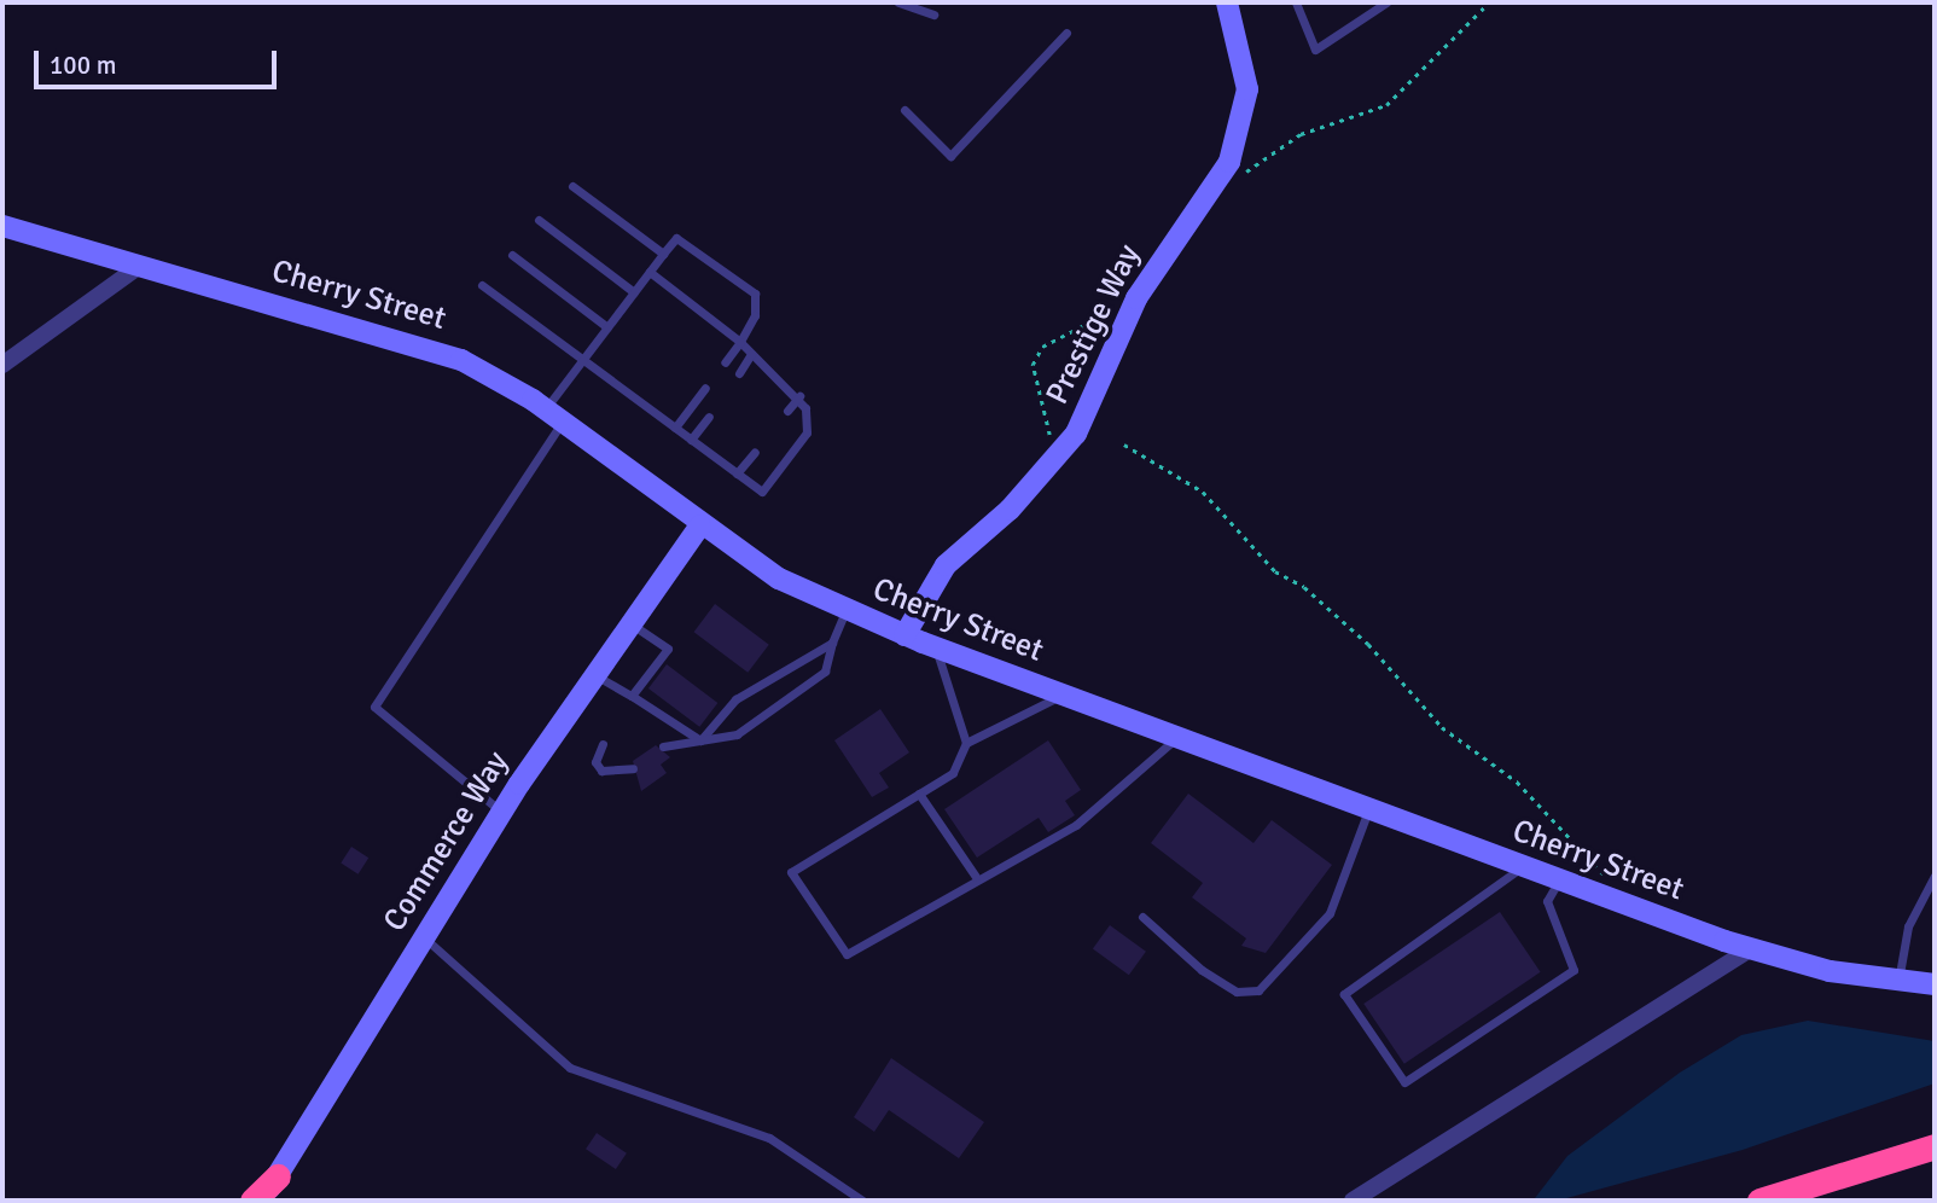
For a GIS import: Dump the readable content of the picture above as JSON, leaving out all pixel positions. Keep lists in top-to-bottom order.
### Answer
{
  "streets": {
    "main road": ["Cherry Street", "Prestige Way", "Commerce Way"]
  },
  "crossings": [
    ["Cherry Street", "Prestige Way"],
    ["Cherry Street", "Commerce Way"]
  ],
  "scale_bar": "100 m"
}
